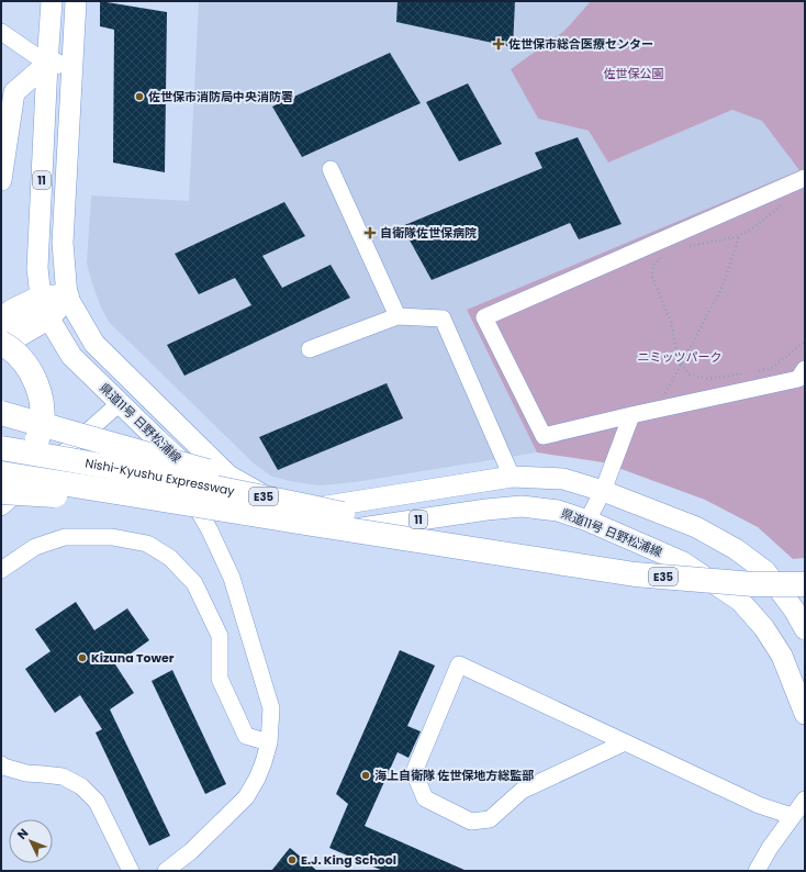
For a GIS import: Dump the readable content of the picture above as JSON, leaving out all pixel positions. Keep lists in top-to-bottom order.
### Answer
{
  "streets": {
    "highway": ["Nishi-Kyushu Expressway", "E35"],
    "main road": ["11", "県道11号 日野松浦線"]
  },
  "parks": ["佐世保公園", "ニミッツパーク"],
  "places": {
    "health": ["佐世保市総合医療センター", "自衛隊佐世保病院"],
    "other": [
      "佐世保市消防局中央消防署",
      "Kizuna Tower",
      "海上自衛隊 佐世保地方総監部",
      "E.J. King School"
    ]
  },
  "north": "top left"
}
